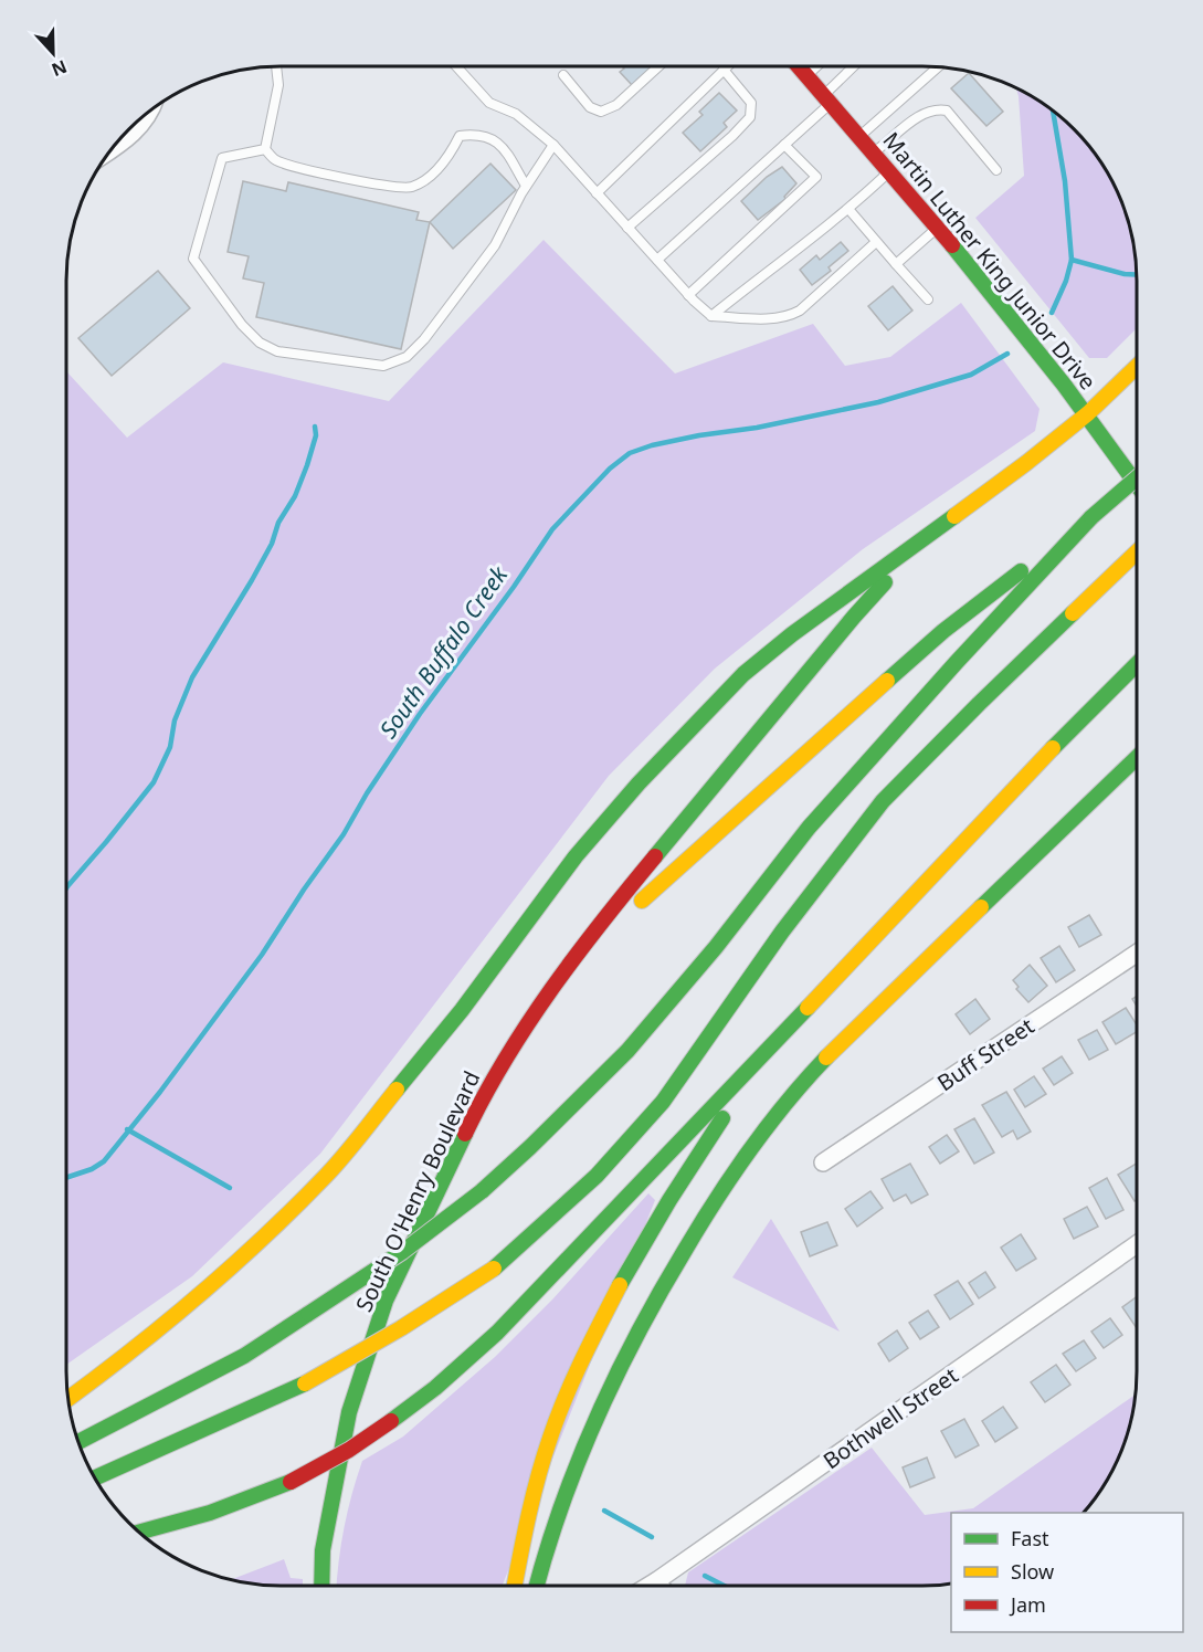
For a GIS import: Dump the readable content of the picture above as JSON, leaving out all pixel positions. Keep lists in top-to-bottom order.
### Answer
{
  "streets": {
    "highway": ["Martin Luther King Junior Drive", "South O'Henry Boulevard"],
    "street": ["Buff Street", "Bothwell Street"]
  },
  "water": ["South Buffalo Creek"],
  "legend": ["Fast", "Slow", "Jam"],
  "north": "bottom"
}
